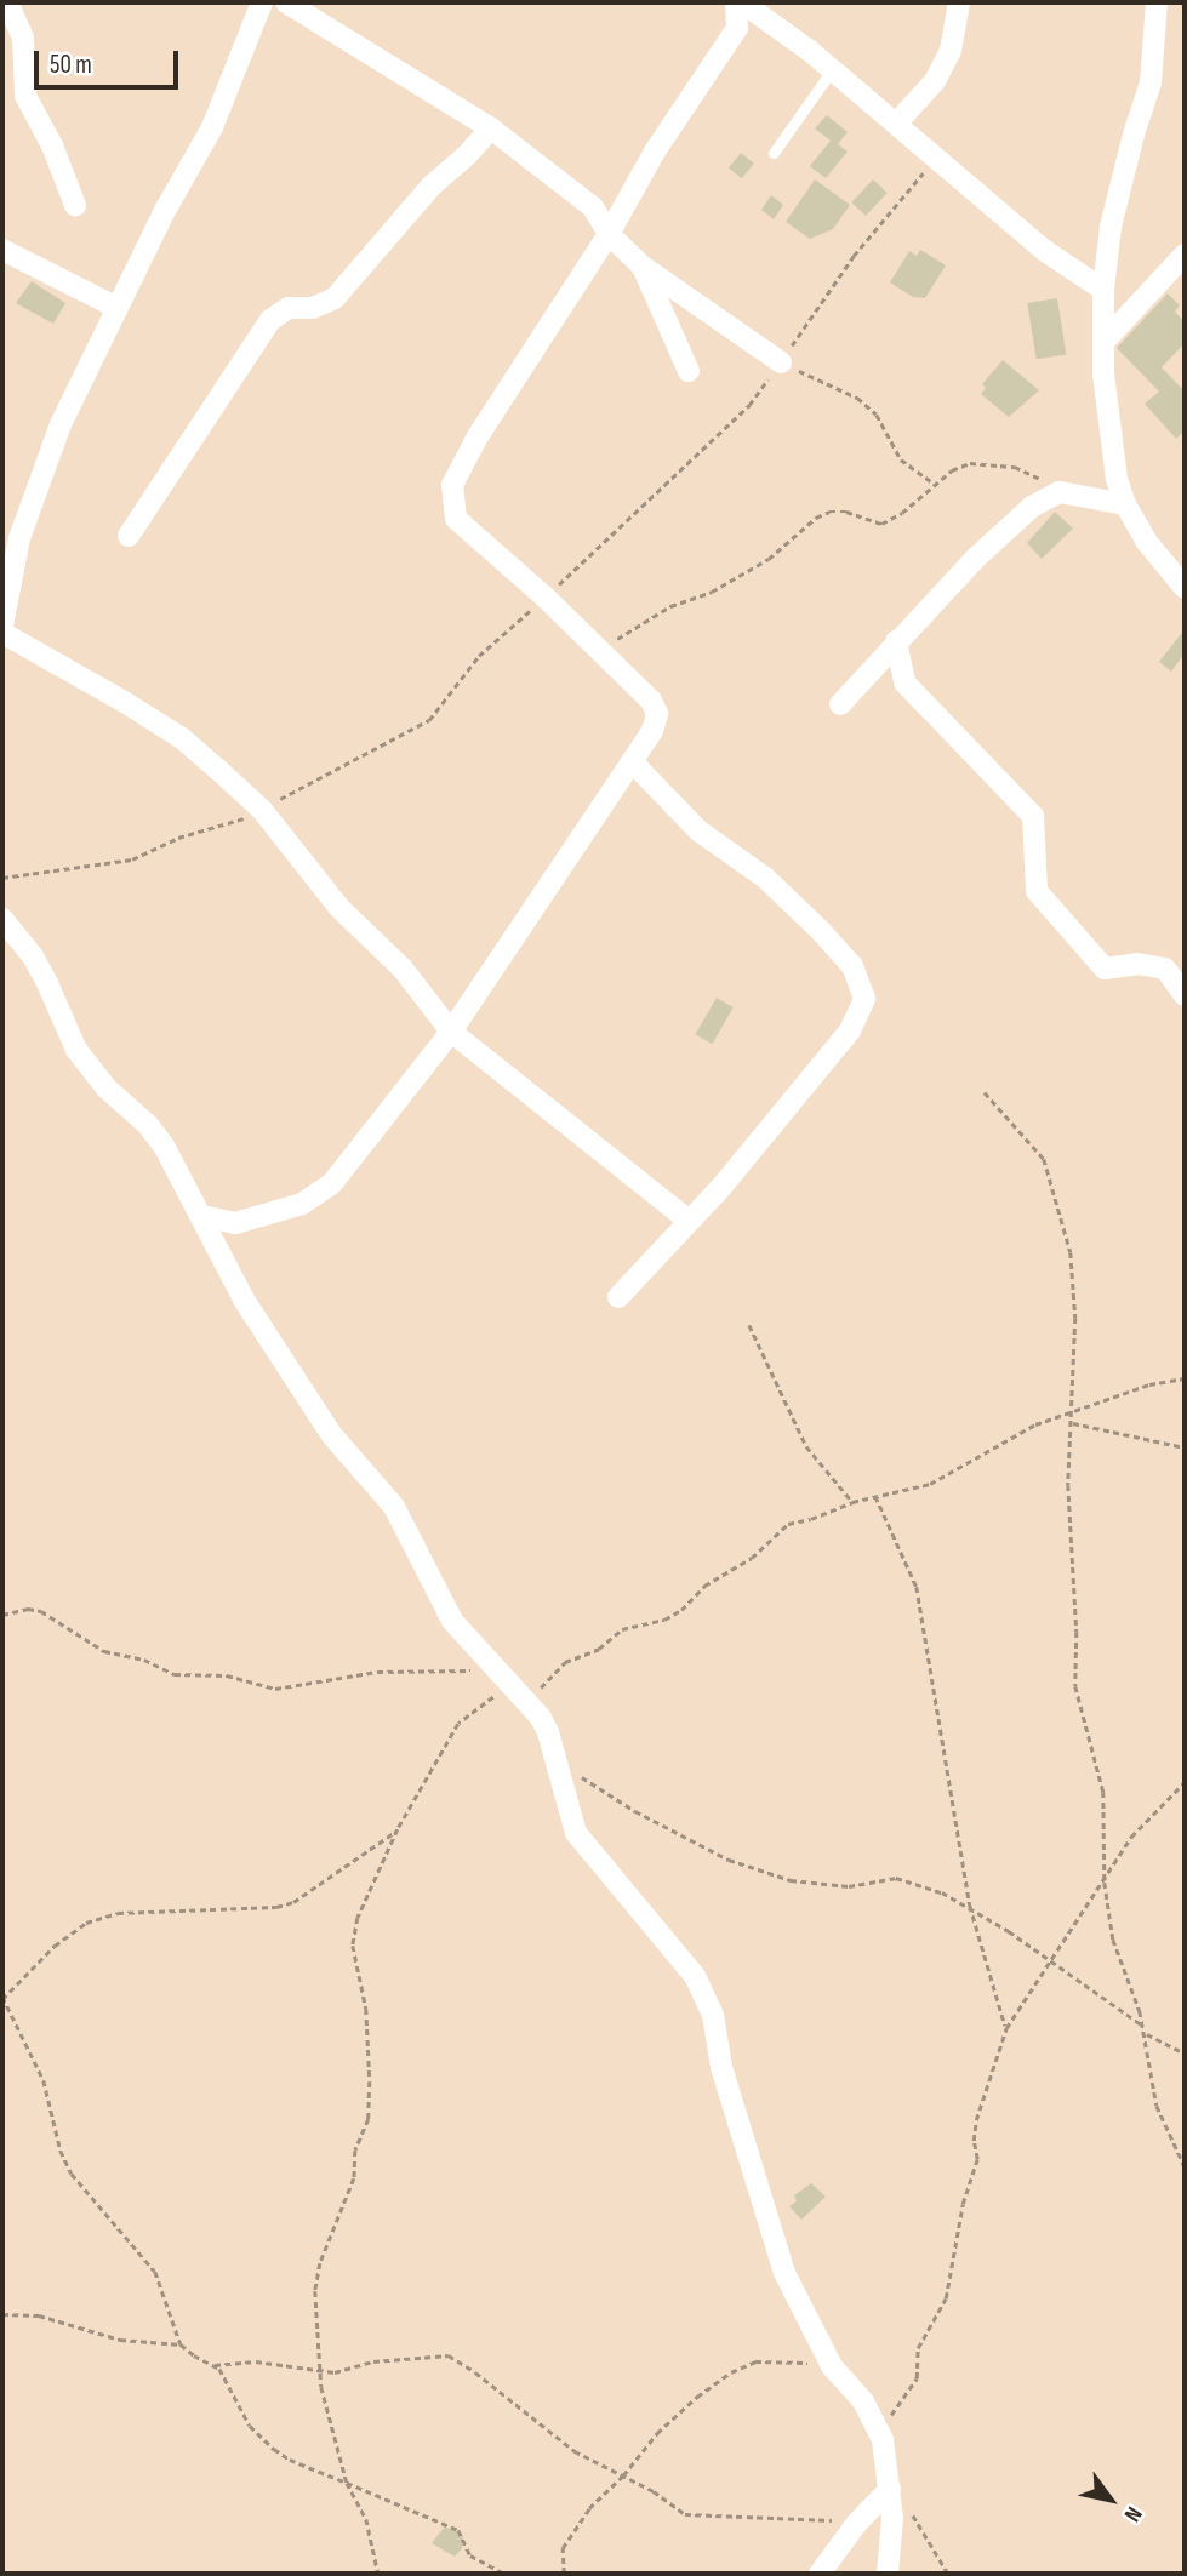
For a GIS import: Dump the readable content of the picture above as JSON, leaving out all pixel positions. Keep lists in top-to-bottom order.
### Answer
{
  "scale_bar": "50 m",
  "north": "bottom right"
}
